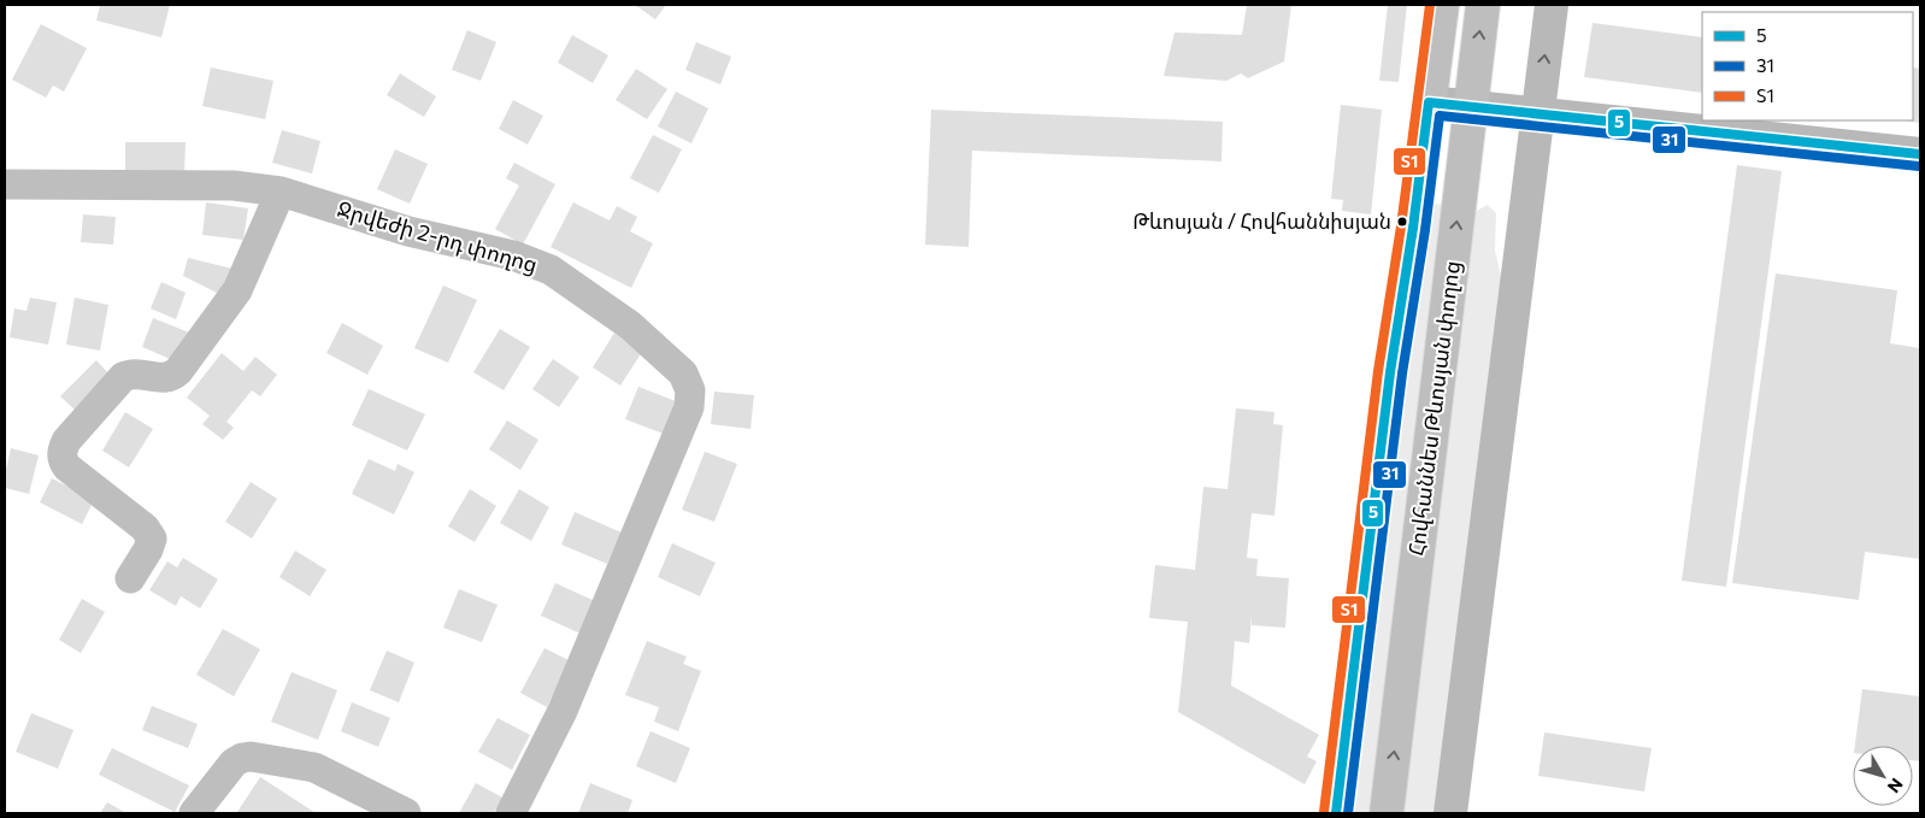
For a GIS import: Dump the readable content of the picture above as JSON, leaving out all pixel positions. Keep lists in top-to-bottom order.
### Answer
{
  "streets": {
    "main road": ["Հովհաննես Թևոսյան փողոց"],
    "street": ["Ջրվեժի 2-րդ փողոց"]
  },
  "places": ["Թևոսյան / Հովհաննիսյան"],
  "lines": ["transit line Տ1", "transit line 5", "transit line 31"],
  "legend": ["5", "31", "Տ1"],
  "north": "bottom right"
}
